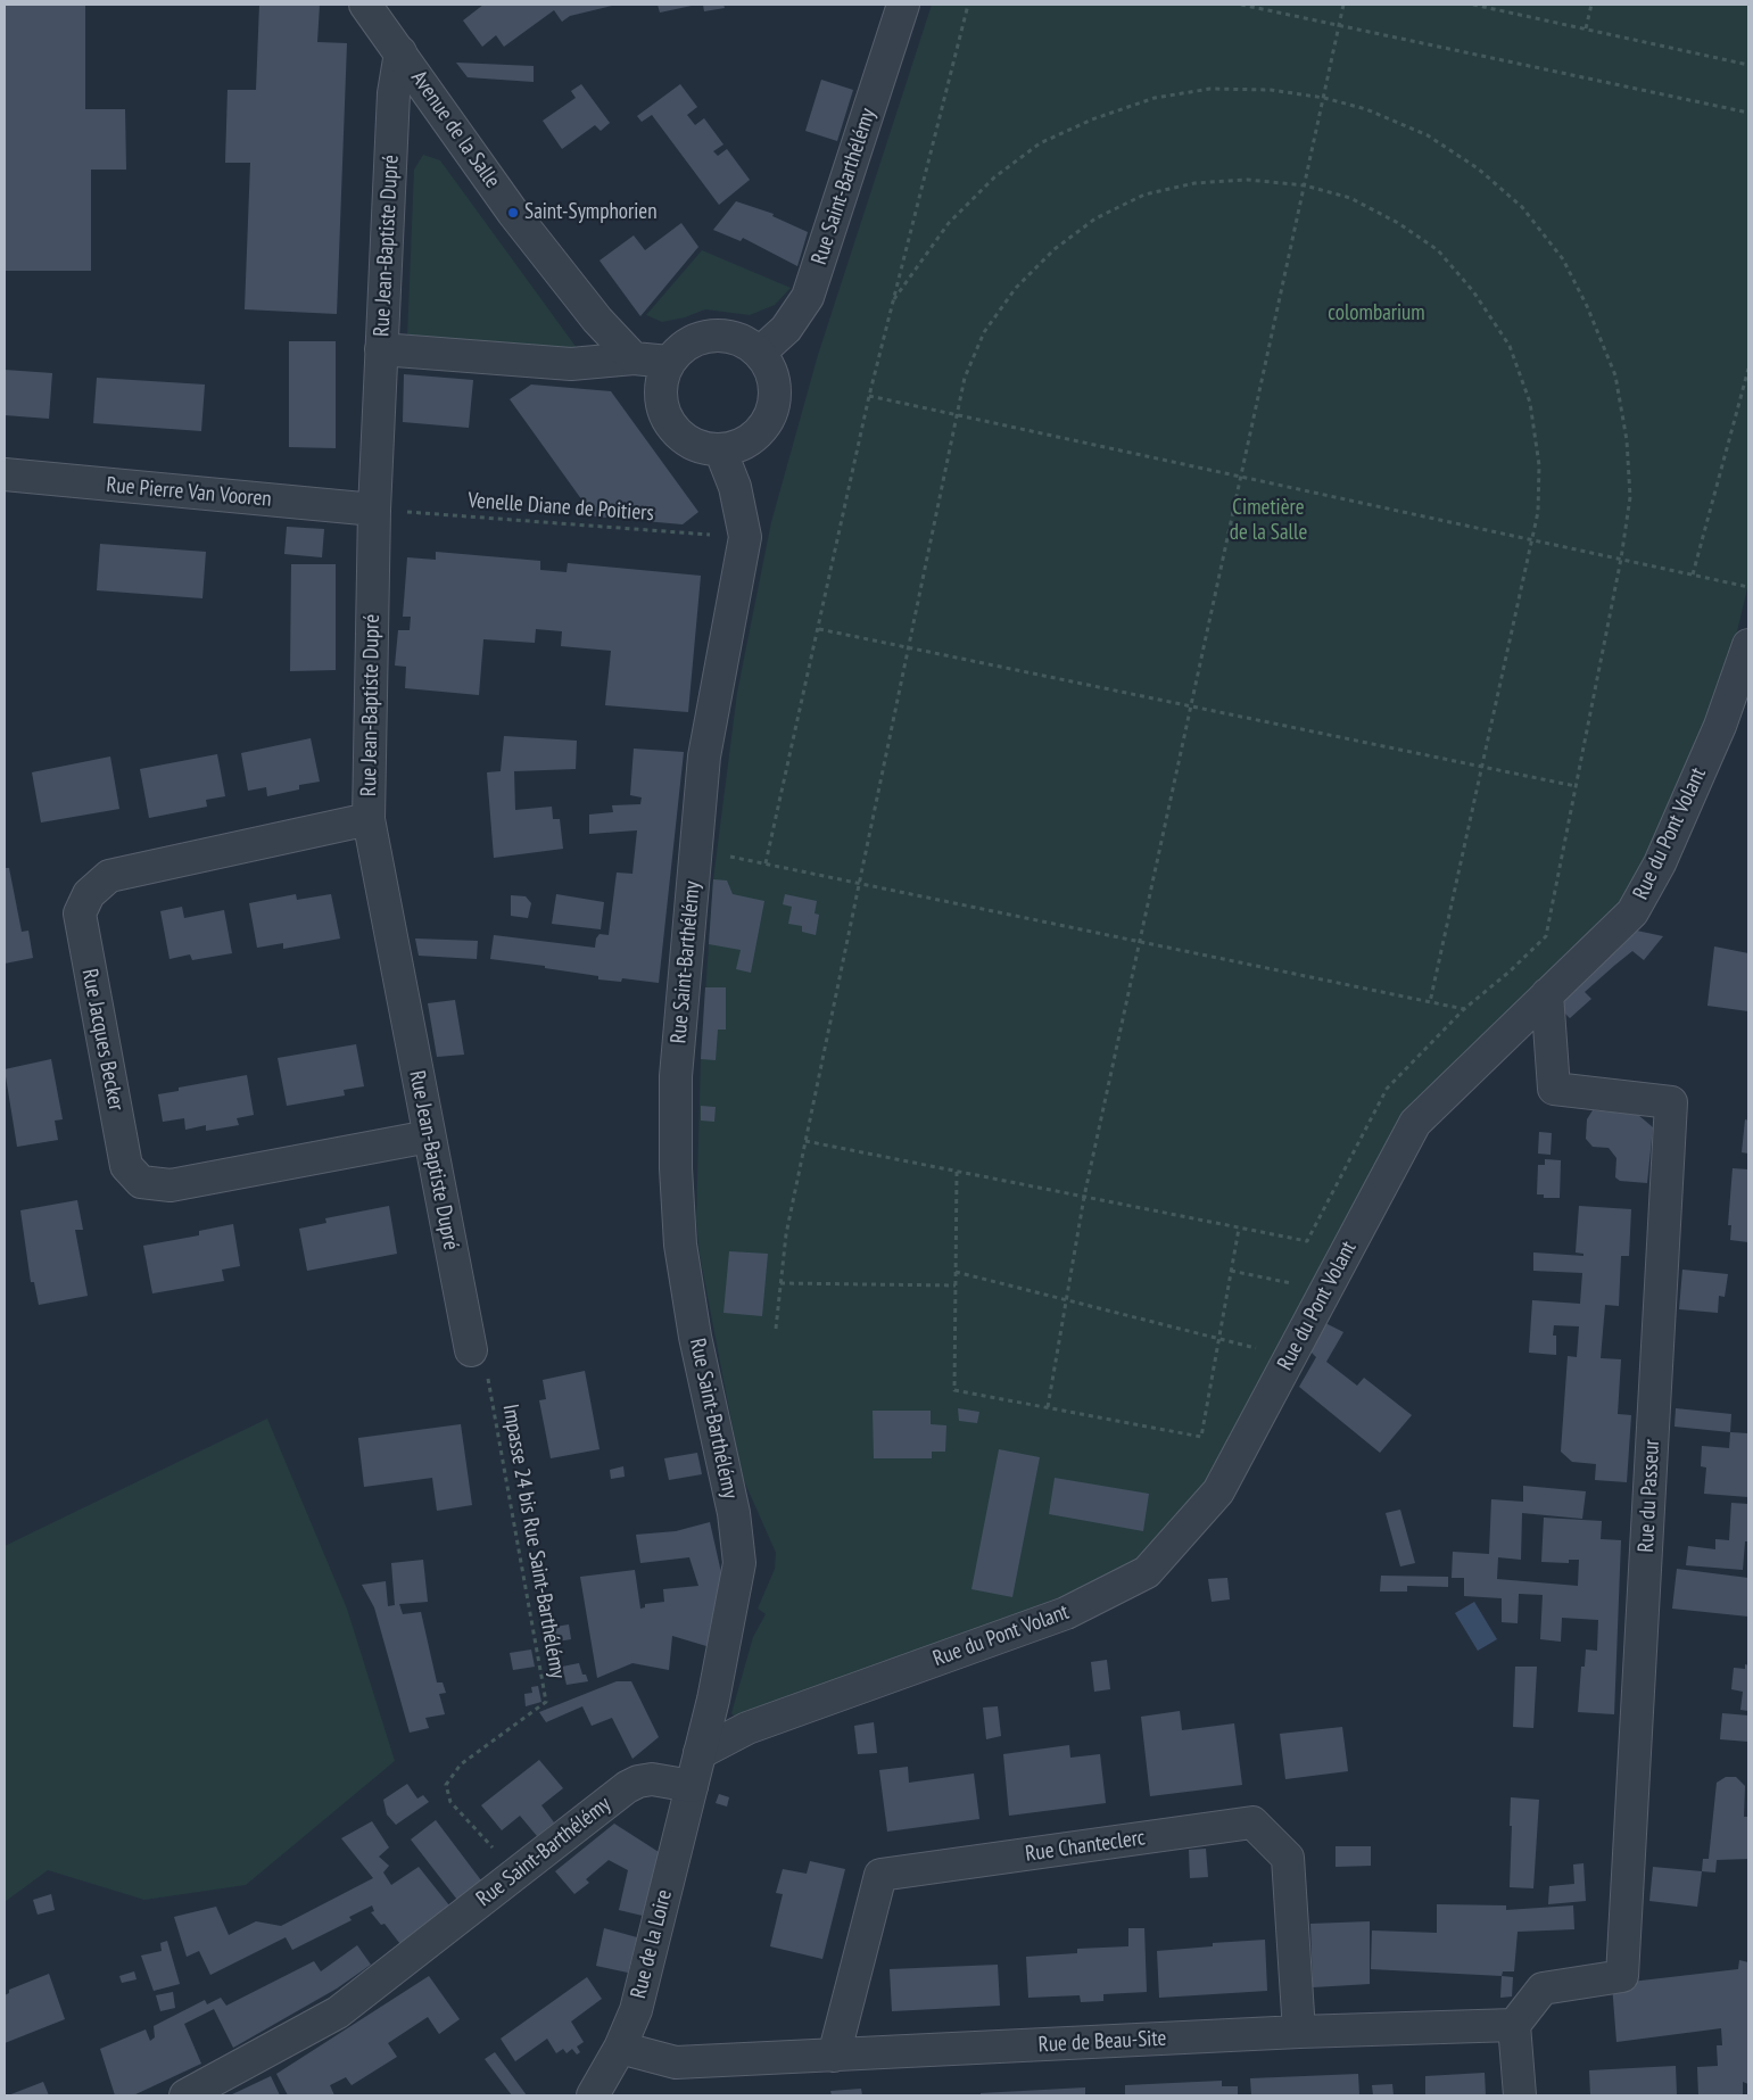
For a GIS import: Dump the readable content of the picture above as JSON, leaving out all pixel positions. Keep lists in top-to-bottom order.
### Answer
{
  "streets": {
    "street": [
      "Avenue de la Salle",
      "Rue Saint-Barthélémy",
      "Rue Jean-Baptiste Dupré",
      "Rue Pierre Van Vooren",
      "Rue du Pont Volant",
      "Rue Jacques Becker",
      "Rue du Passeur",
      "Rue Chanteclerc",
      "Rue de la Loire",
      "Rue de Beau-Site"
    ],
    "path": ["Venelle Diane de Poitiers", "Impasse 24 bis Rue Saint-Barthélémy"]
  },
  "crossings": [
    ["Avenue de la Salle", "Rue Jean-Baptiste Dupré"],
    ["Rue Saint-Barthélémy", "Venelle Diane de Poitiers"],
    ["Rue Saint-Barthélémy", "Rue du Pont Volant"],
    ["Rue Saint-Barthélémy", "Impasse 24 bis Rue Saint-Barthélémy"],
    ["Rue Saint-Barthélémy", "Rue de la Loire"],
    ["Rue Jean-Baptiste Dupré", "Rue Pierre Van Vooren"],
    ["Rue Jean-Baptiste Dupré", "Venelle Diane de Poitiers"],
    ["Rue Jean-Baptiste Dupré", "Rue Jacques Becker"],
    ["Rue Jean-Baptiste Dupré", "Impasse 24 bis Rue Saint-Barthélémy"],
    ["Rue Pierre Van Vooren", "Venelle Diane de Poitiers"],
    ["Rue du Pont Volant", "Rue du Passeur"],
    ["Rue du Passeur", "Rue de Beau-Site"],
    ["Rue Chanteclerc", "Rue de Beau-Site"],
    ["Rue de la Loire", "Rue de Beau-Site"]
  ],
  "parks": ["colombarium", "Cimetière de la Salle"],
  "places": ["Saint-Symphorien"]
}
